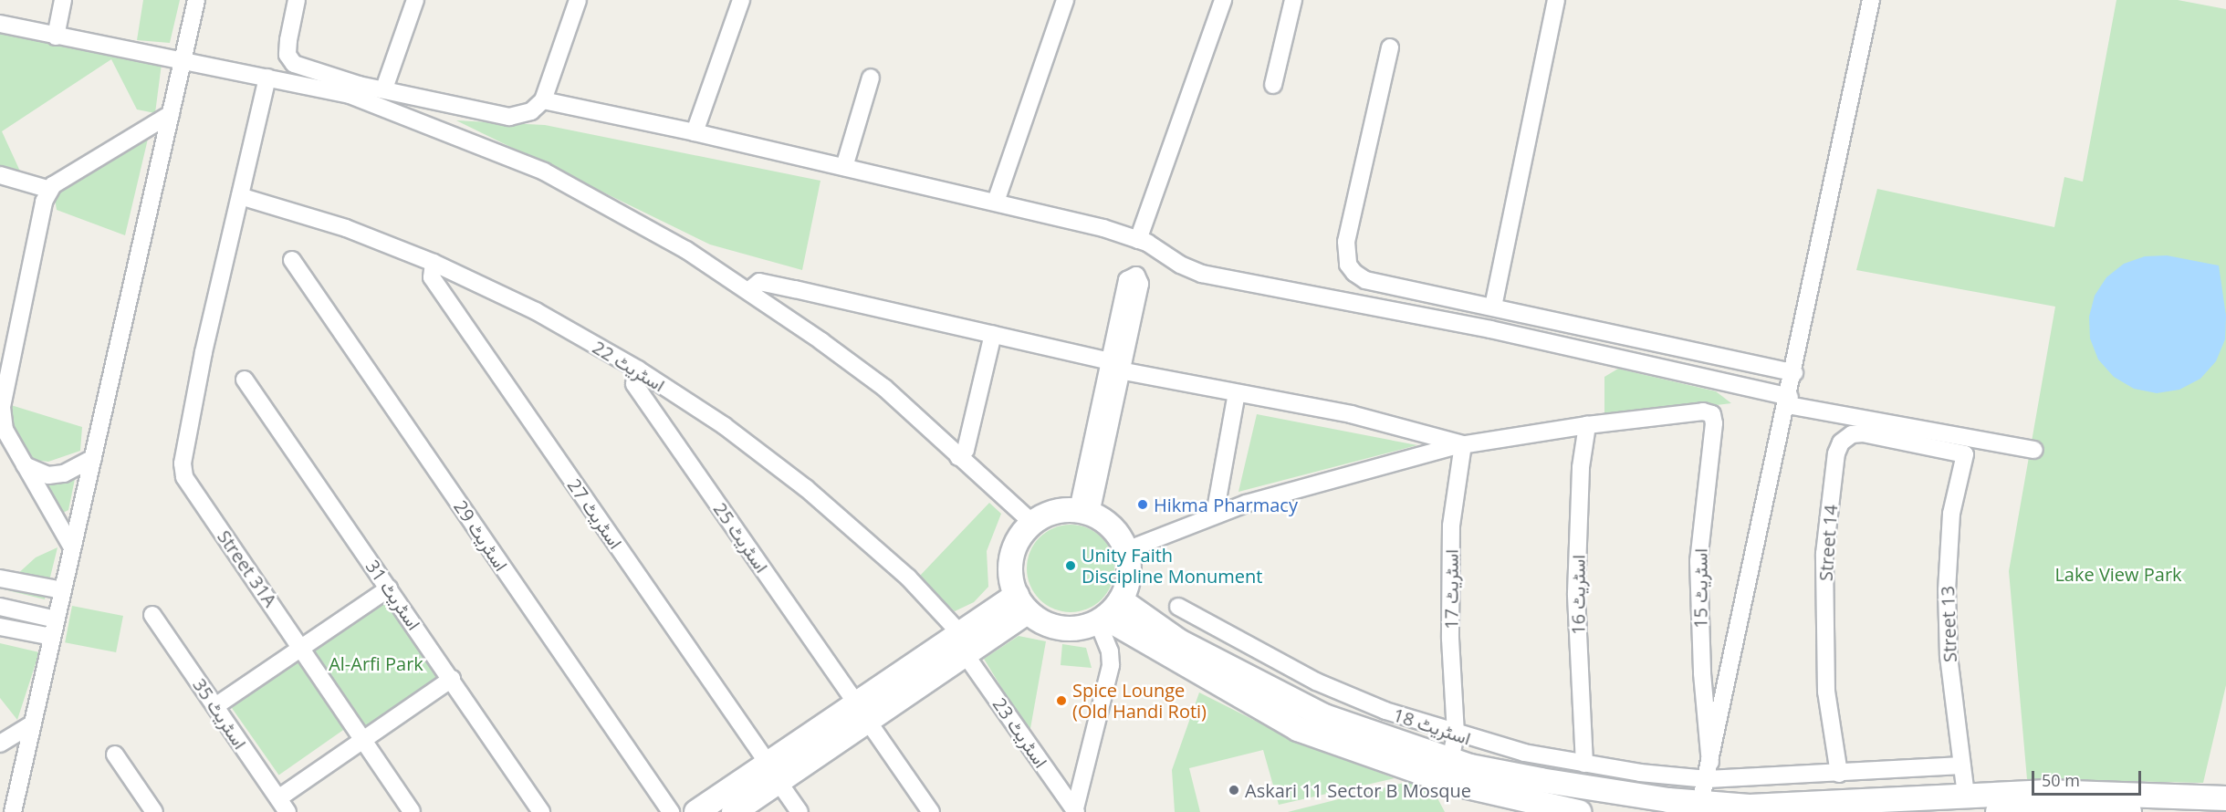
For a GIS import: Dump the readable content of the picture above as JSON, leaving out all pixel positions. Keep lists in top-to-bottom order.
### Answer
{
  "streets": {
    "street": [
      "اسٹریٹ 22",
      "اسٹریٹ 27",
      "اسٹریٹ 29",
      "اسٹریٹ 25",
      "Street 14",
      "Street 31A",
      "اسٹریٹ 15",
      "اسٹریٹ 17",
      "اسٹریٹ 31",
      "اسٹریٹ 16",
      "Street 13",
      "اسٹریٹ 35",
      "اسٹریٹ 18",
      "اسٹریٹ 23"
    ]
  },
  "crossings": [
    ["اسٹریٹ 22", "اسٹریٹ 27"],
    ["اسٹریٹ 22", "اسٹریٹ 25"],
    ["اسٹریٹ 22", "Street 31A"],
    ["اسٹریٹ 22", "اسٹریٹ 23"],
    ["Street 14", "Street 13"],
    ["Street 14", "اسٹریٹ 18"],
    ["اسٹریٹ 15", "اسٹریٹ 16"],
    ["اسٹریٹ 17", "اسٹریٹ 18"],
    ["اسٹریٹ 16", "اسٹریٹ 18"],
    ["Street 13", "اسٹریٹ 18"]
  ],
  "parks": ["Lake View Park", "Al-Arfi Park"],
  "places": [
    "Hikma Pharmacy",
    "Unity Faith Discipline Monument",
    "Spice Lounge (Old Handi Roti)",
    "Askari 11 Sector B Mosque"
  ],
  "scale_bar": "50 m"
}
